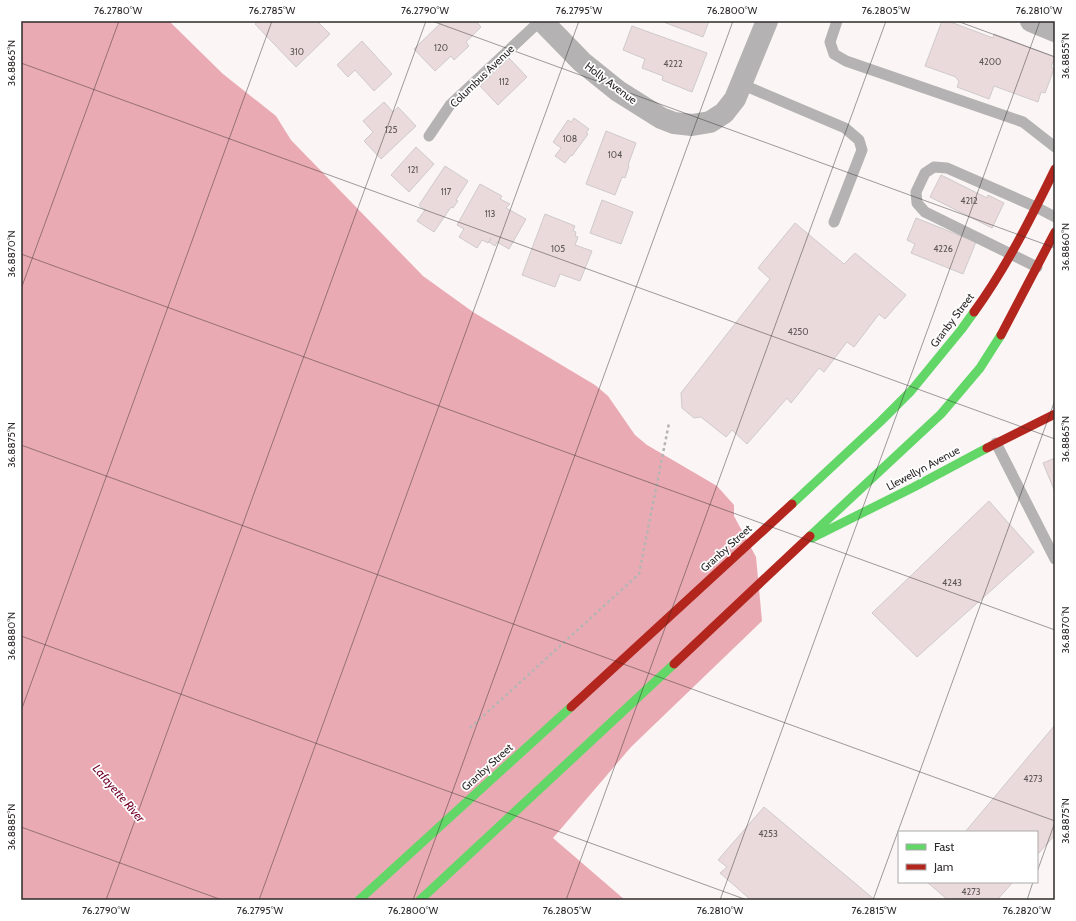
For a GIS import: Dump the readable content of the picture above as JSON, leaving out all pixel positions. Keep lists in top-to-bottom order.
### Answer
{
  "streets": {
    "main road": ["Granby Street", "Llewellyn Avenue"],
    "street": ["Holly Avenue"],
    "lane": ["Columbus Avenue"]
  },
  "crossings": [
    ["Columbus Avenue", "Holly Avenue"]
  ],
  "water": ["Lafayette River"],
  "house_numbers": [
    "120",
    "310",
    "4200",
    "4222",
    "112",
    "125",
    "108",
    "104",
    "121",
    "117",
    "4212",
    "113",
    "105",
    "4226",
    "4250",
    "4243",
    "4273",
    "4253",
    "4273"
  ],
  "legend": ["Fast", "Jam"],
  "coordinates": [
    "76.2780°W",
    "76.2785°W",
    "76.2790°W",
    "76.2795°W",
    "76.2800°W",
    "76.2805°W",
    "76.2810°W",
    "36.8855°N",
    "36.8865°N",
    "36.8860°N",
    "36.8870°N",
    "36.8875°N",
    "36.8880°N",
    "36.8885°N",
    "76.2815°W",
    "76.2820°W"
  ]
}
